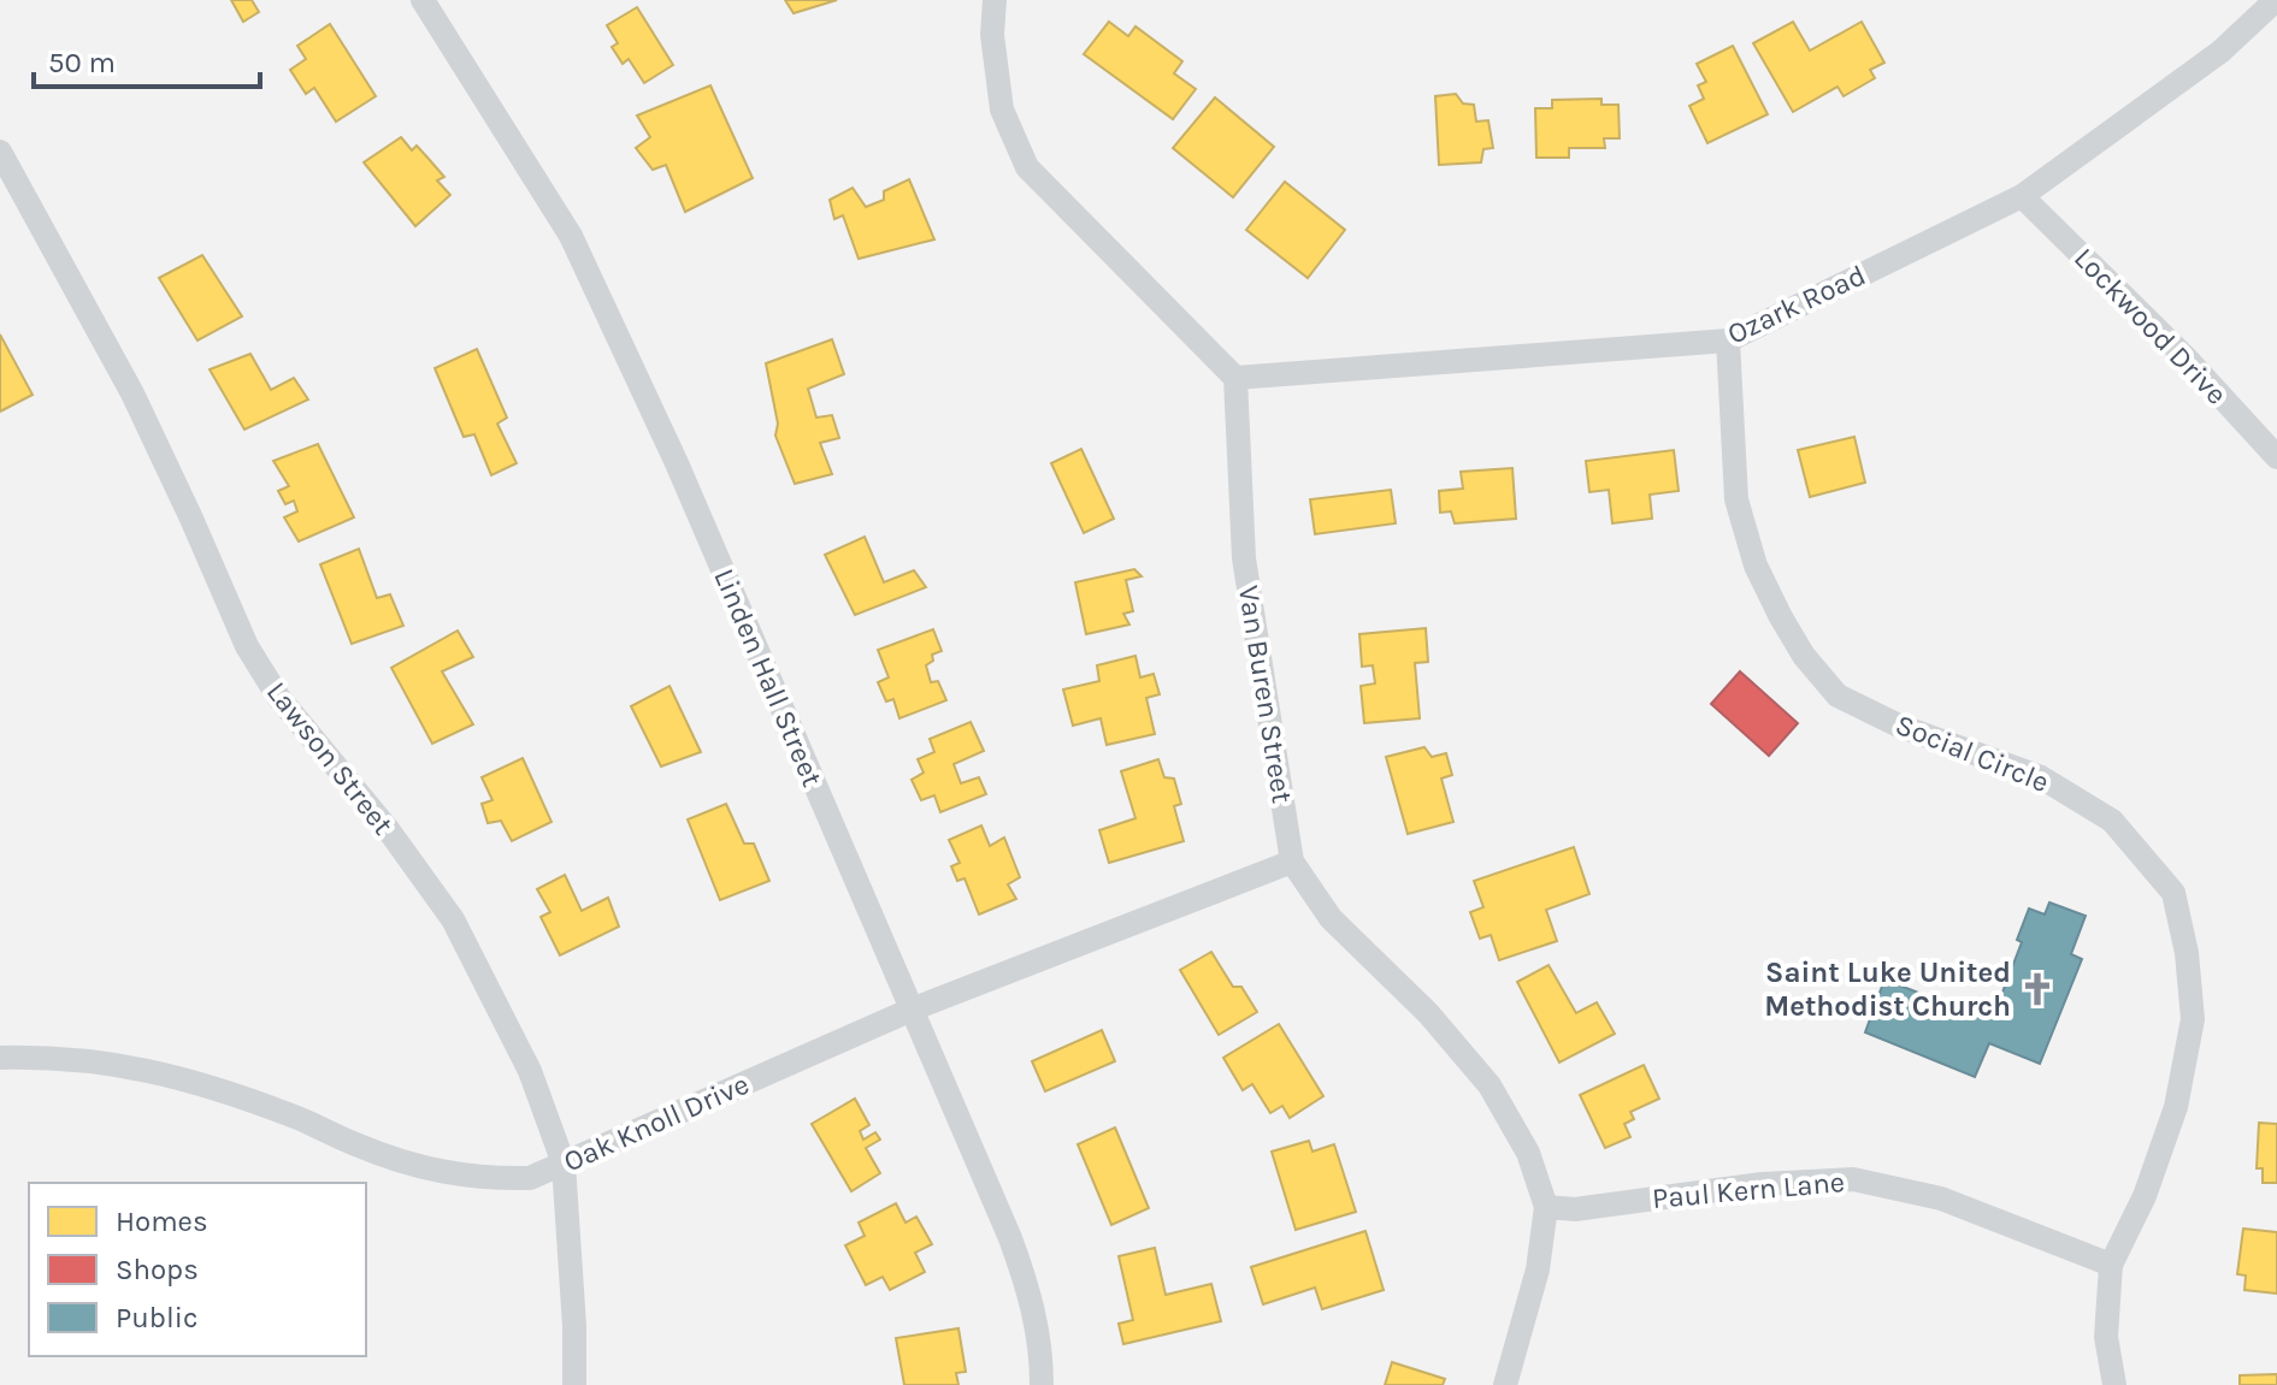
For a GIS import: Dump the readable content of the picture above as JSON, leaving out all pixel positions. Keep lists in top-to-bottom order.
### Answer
{
  "streets": {
    "street": [
      "Ozark Road",
      "Lockwood Drive",
      "Linden Hall Street",
      "Van Buren Street",
      "Social Circle",
      "Lawson Street",
      "Oak Knoll Drive",
      "Paul Kern Lane"
    ]
  },
  "crossings": [
    ["Ozark Road", "Lockwood Drive"],
    ["Ozark Road", "Van Buren Street"],
    ["Ozark Road", "Social Circle"],
    ["Linden Hall Street", "Oak Knoll Drive"],
    ["Van Buren Street", "Oak Knoll Drive"],
    ["Van Buren Street", "Paul Kern Lane"],
    ["Social Circle", "Paul Kern Lane"],
    ["Lawson Street", "Oak Knoll Drive"]
  ],
  "places": {
    "church": ["Saint Luke United Methodist Church"]
  },
  "legend": ["Homes", "Shops", "Public"],
  "scale_bar": "50 m"
}
